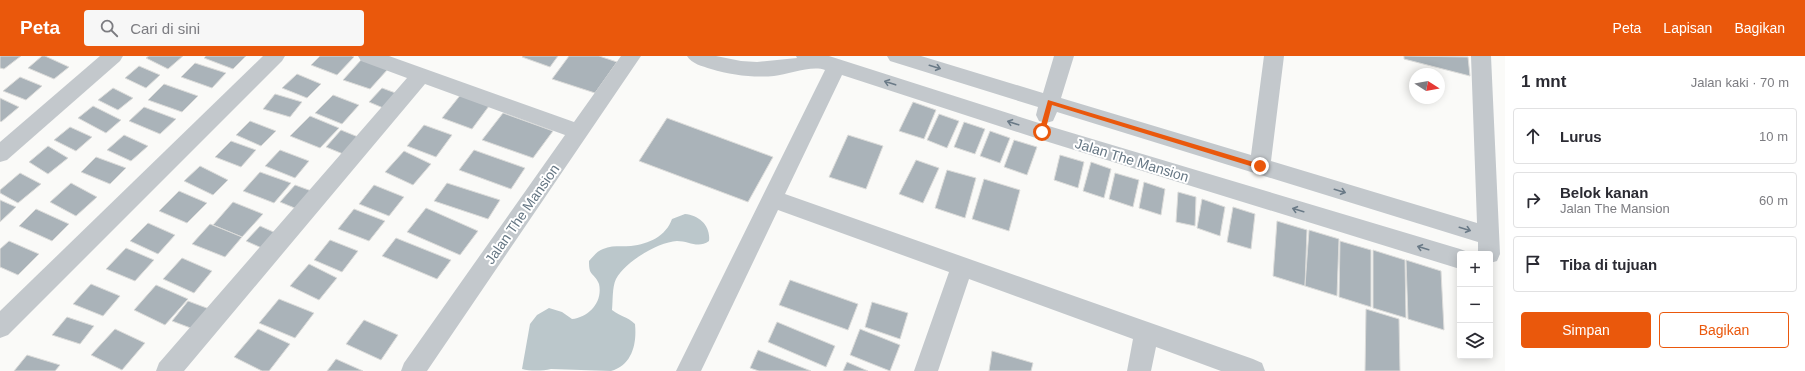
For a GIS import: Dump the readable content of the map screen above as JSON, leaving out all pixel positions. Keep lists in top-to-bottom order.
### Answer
{
  "streets": {
    "street": ["Jalan The Mansion"]
  },
  "north": "right",
  "page": {
    "header": "Peta",
    "search": "Cari di sini",
    "nav": ["Peta", "Lapisan", "Bagikan"],
    "heading": ["1 mnt", "Jalan kaki · 70 m"],
    "list": [
      ["Lurus", "10 m"],
      ["Belok kanan", "Jalan The Mansion", "60 m"],
      "Tiba di tujuan"
    ],
    "map_buttons": ["+", "−"],
    "buttons": ["Simpan", "Bagikan"]
  }
}
